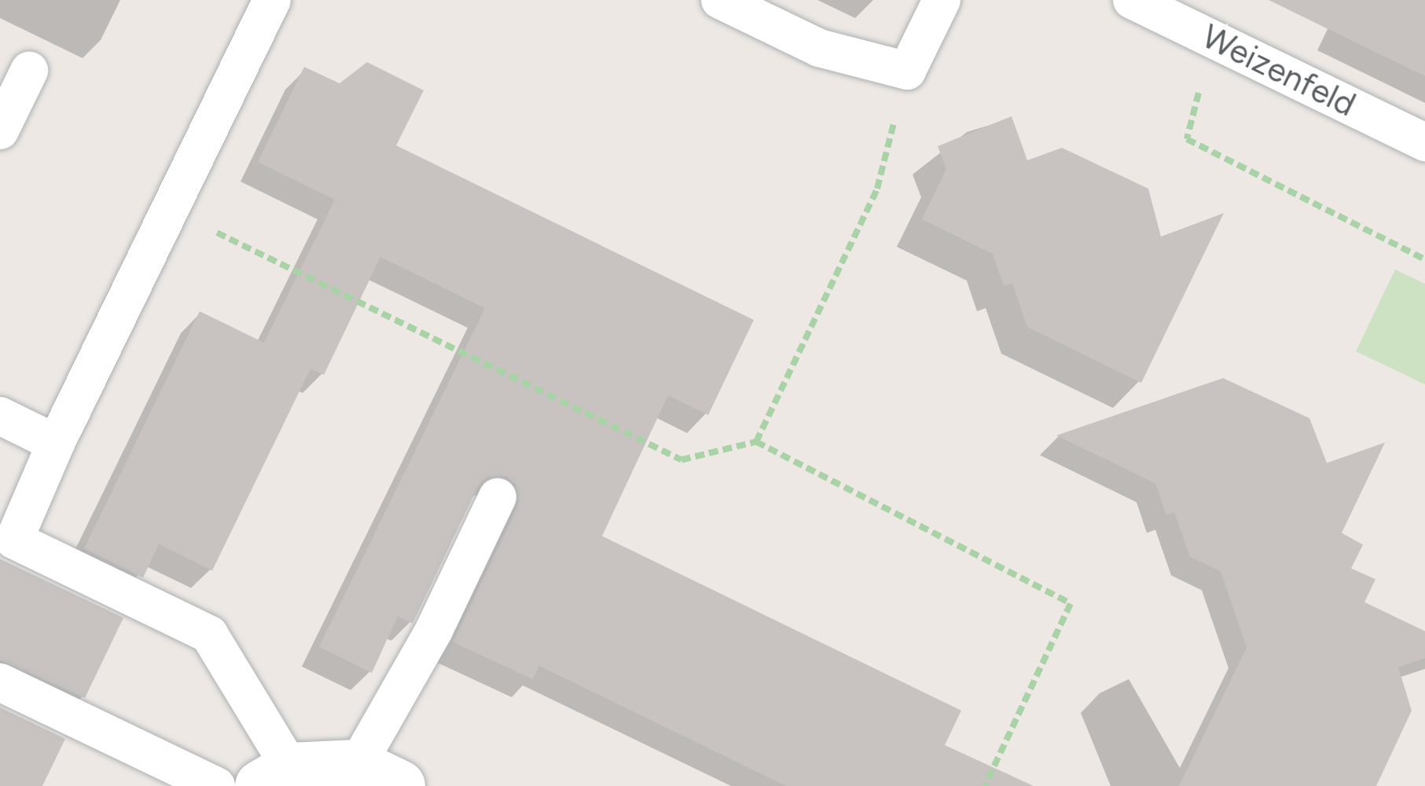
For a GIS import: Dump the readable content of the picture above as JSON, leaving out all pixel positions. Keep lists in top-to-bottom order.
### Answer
{
  "streets": {
    "lane": ["Weizenfeld"]
  }
}
